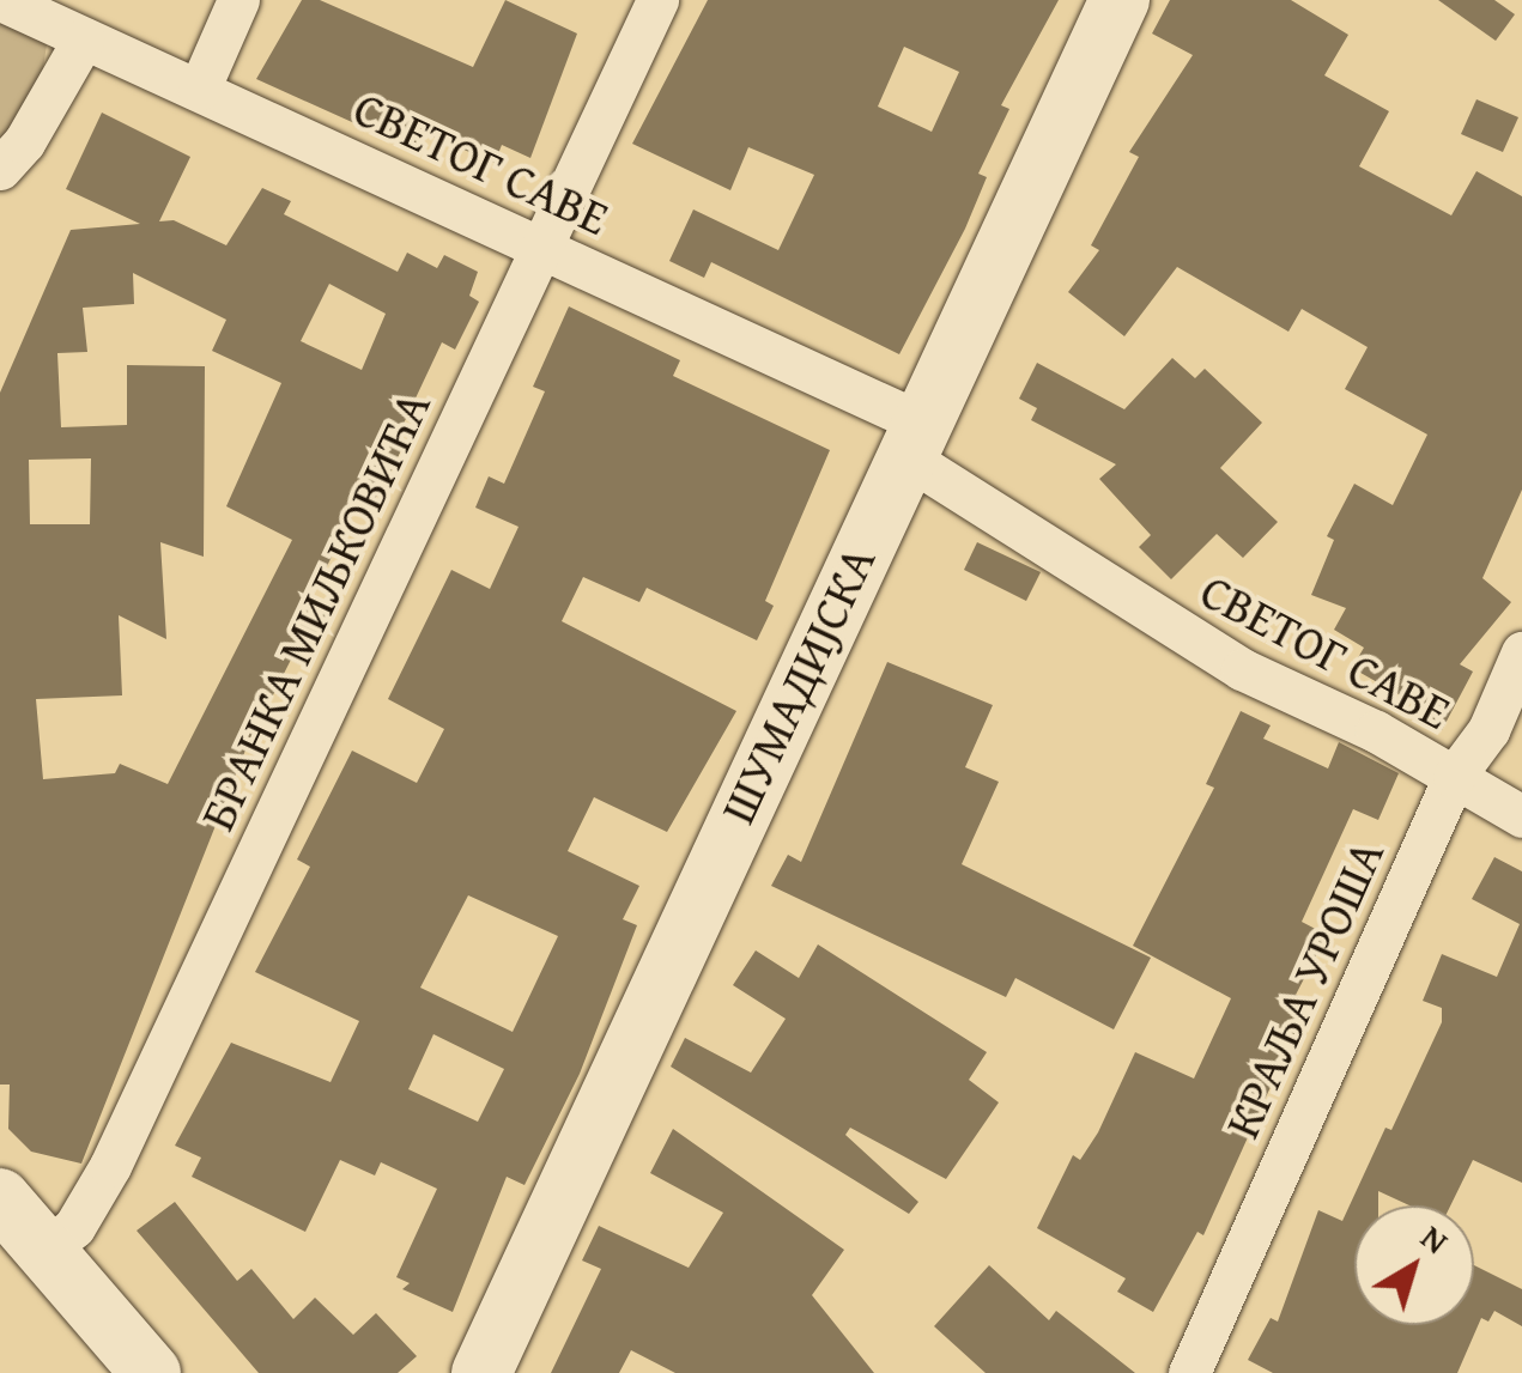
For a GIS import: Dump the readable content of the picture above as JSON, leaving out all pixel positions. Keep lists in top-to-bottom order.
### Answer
{
  "streets": {
    "street": [
      "СВЕТОГ САВЕ",
      "БРАНКА МИЉКОВИЋА",
      "ШУМАДИЈСКА",
      "КРАЉА УРОША"
    ]
  },
  "crossings": [
    ["СВЕТОГ САВЕ", "БРАНКА МИЉКОВИЋА"],
    ["СВЕТОГ САВЕ", "ШУМАДИЈСКА"],
    ["СВЕТОГ САВЕ", "КРАЉА УРОША"]
  ],
  "north": "top right"
}
